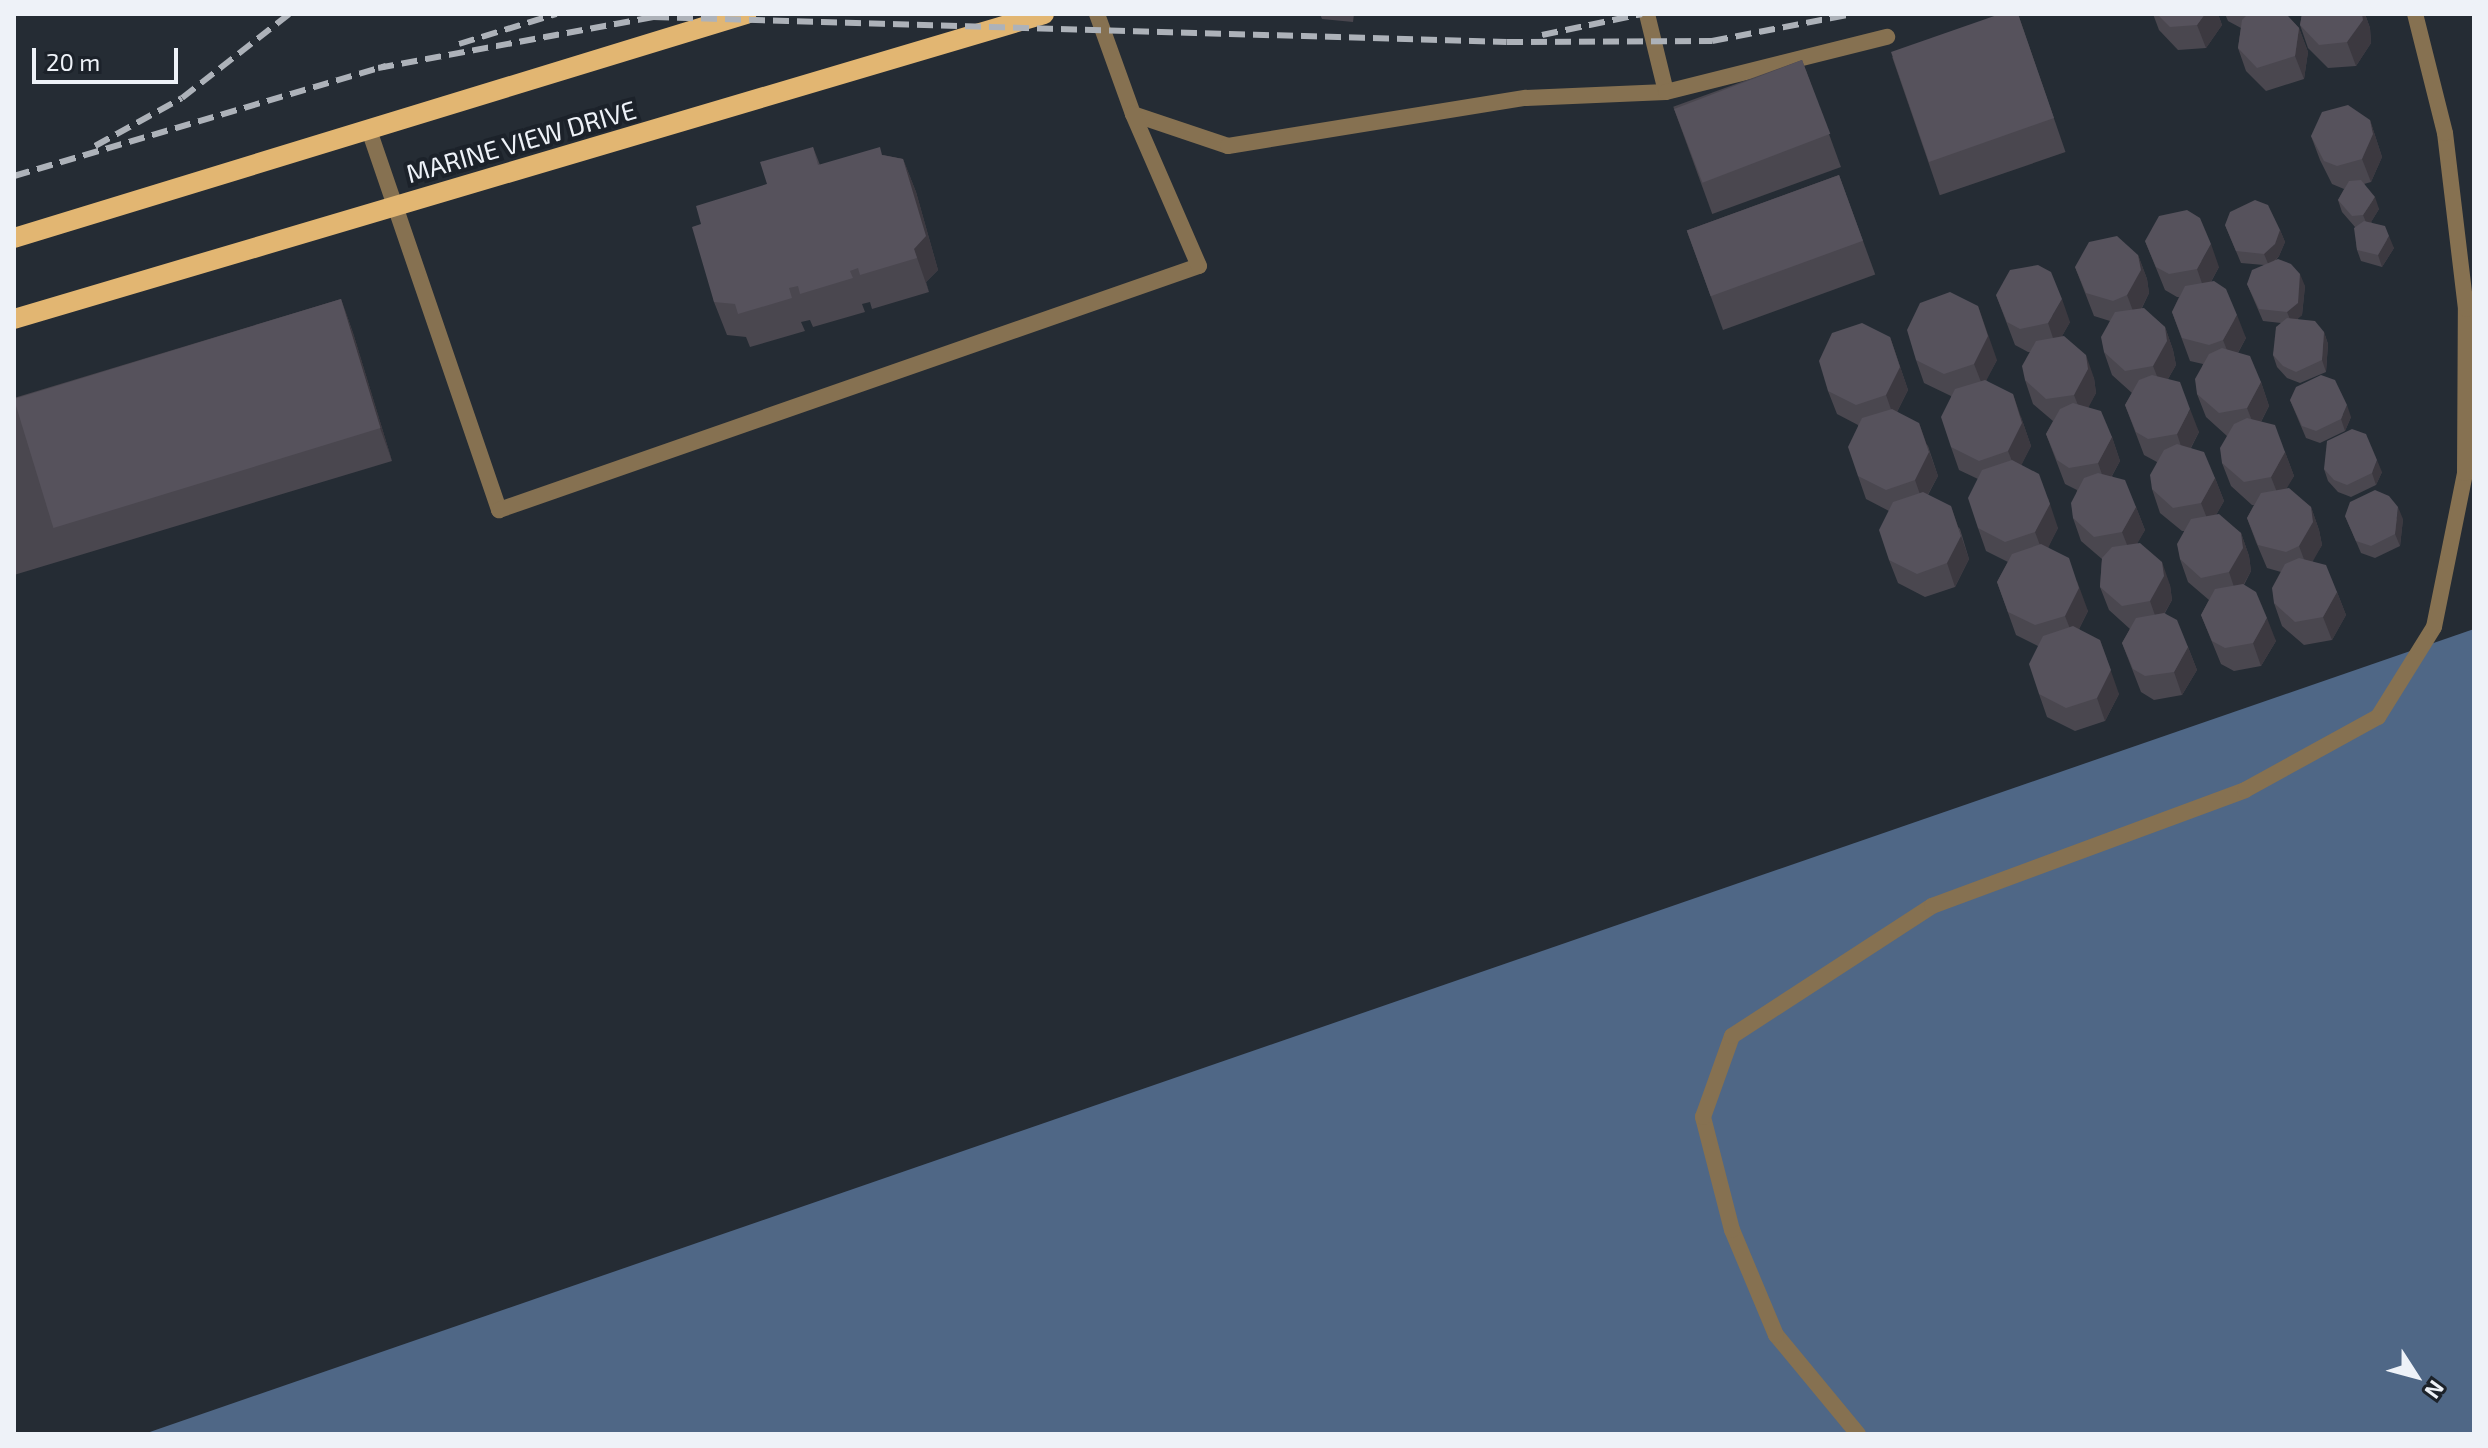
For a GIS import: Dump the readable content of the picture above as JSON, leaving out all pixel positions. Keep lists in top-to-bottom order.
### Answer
{
  "streets": {
    "main road": ["MARINE VIEW DRIVE"]
  },
  "scale_bar": "20 m",
  "north": "bottom right"
}
